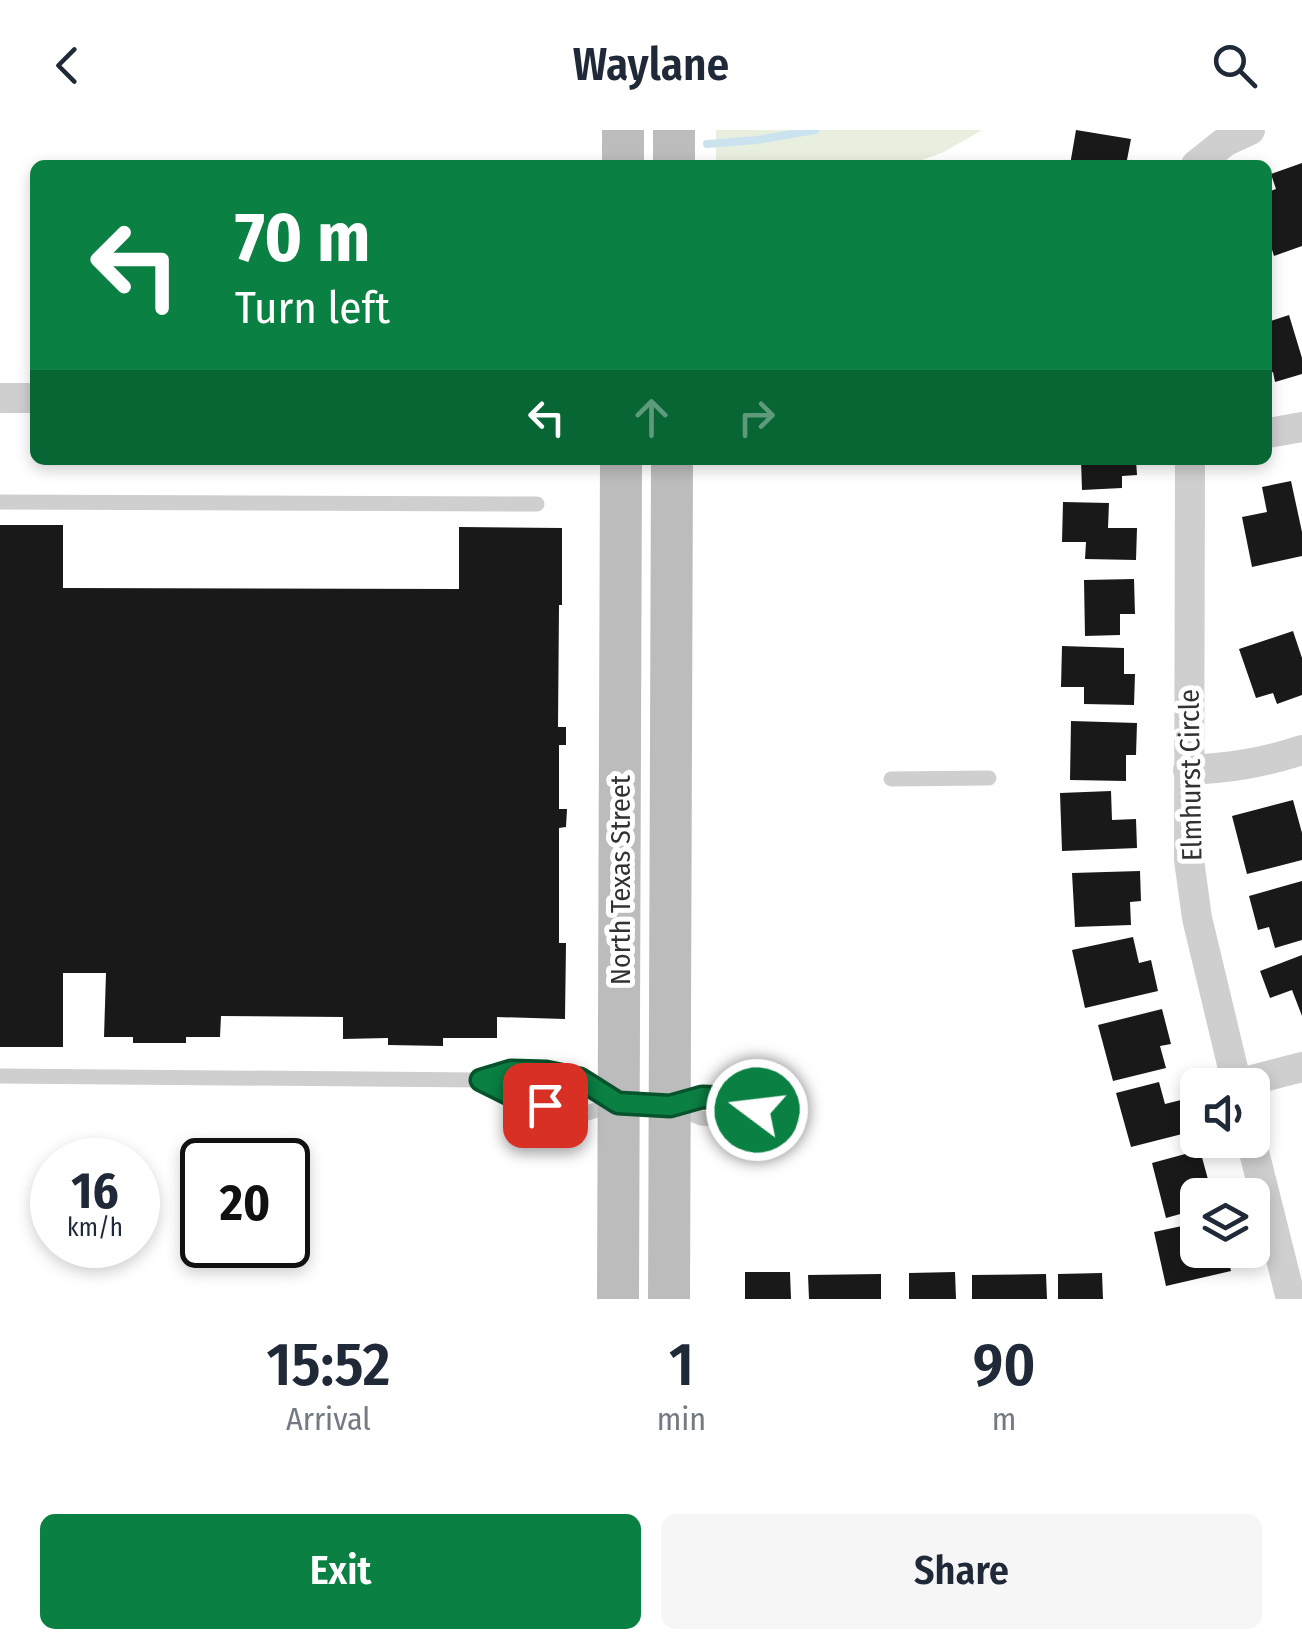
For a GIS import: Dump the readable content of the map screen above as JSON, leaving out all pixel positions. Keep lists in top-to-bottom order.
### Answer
{
  "streets": {
    "main road": ["North Texas Street"],
    "street": ["Elmhurst Circle"]
  },
  "page": {
    "header": "Waylane",
    "turn": ["70 m", "Turn left"],
    "speed": "16 km/h",
    "limit": "20",
    "eta": [
      "15:52",
      "Arrival",
      "1",
      "min",
      "90",
      "m"
    ],
    "buttons": ["Exit", "Share"]
  }
}
